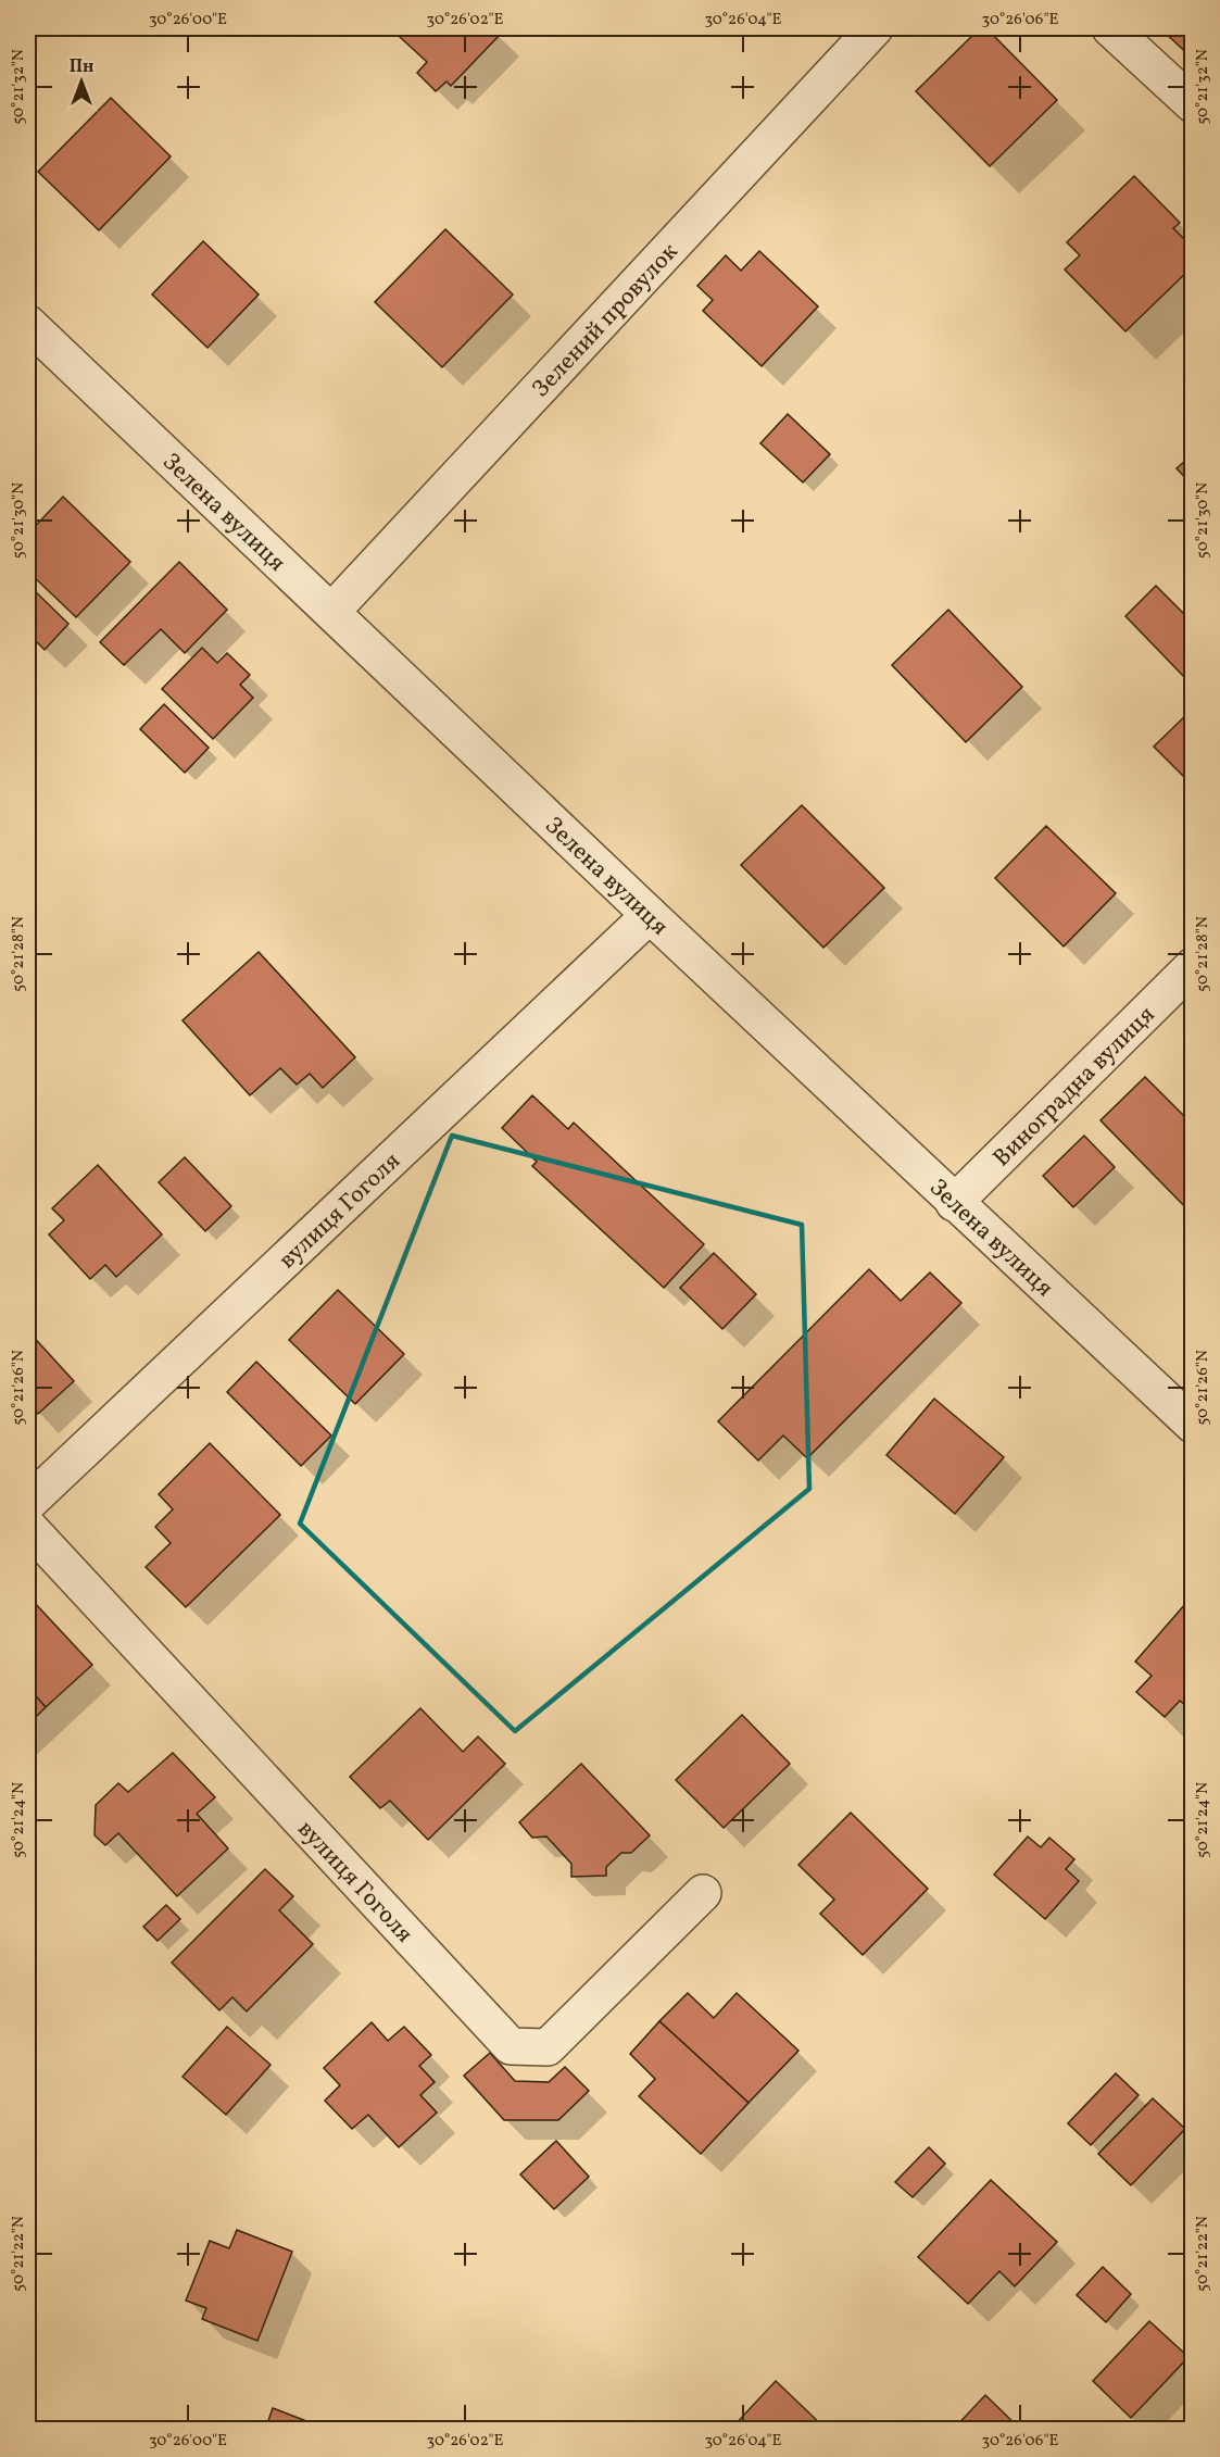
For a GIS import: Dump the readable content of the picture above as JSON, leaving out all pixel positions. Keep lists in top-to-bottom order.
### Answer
{
  "streets": {
    "street": [
      "Зелений провулок",
      "Зелена вулиця",
      "Виноградна вулиця",
      "вулиця Гоголя"
    ]
  },
  "crossings": [
    ["Зелений провулок", "Зелена вулиця"],
    ["Зелена вулиця", "Виноградна вулиця"],
    ["Зелена вулиця", "вулиця Гоголя"]
  ],
  "north": "top",
  "coordinates": [
    "30°26'00\"E",
    "30°26'02\"E",
    "30°26'04\"E",
    "30°26'06\"E",
    "50°21'32\"N",
    "50°21'30\"N",
    "50°21'28\"N",
    "50°21'26\"N",
    "50°21'24\"N",
    "50°21'22\"N"
  ]
}
